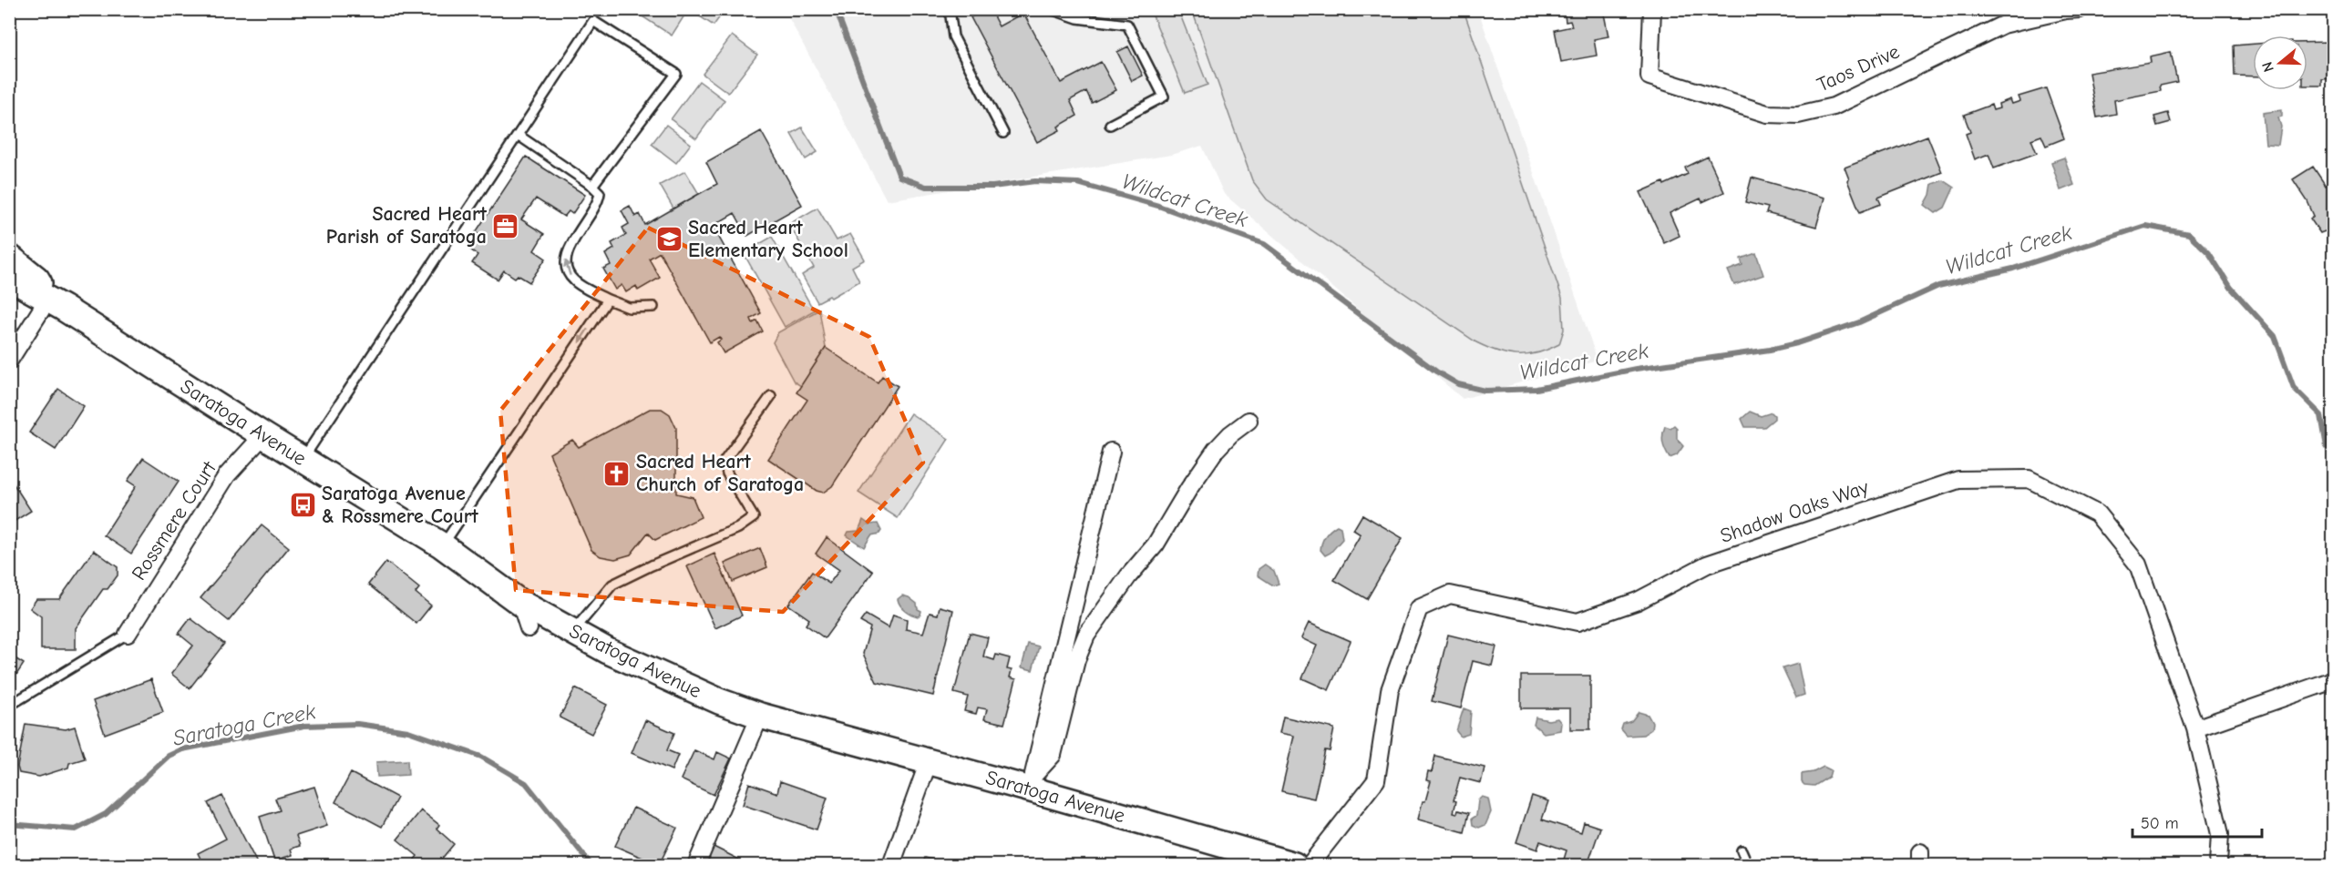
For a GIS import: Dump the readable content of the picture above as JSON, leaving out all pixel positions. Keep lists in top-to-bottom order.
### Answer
{
  "streets": {
    "main road": ["Saratoga Avenue"],
    "street": ["Taos Drive", "Shadow Oaks Way", "Rossmere Court"]
  },
  "crossings": [
    ["Saratoga Avenue", "Rossmere Court"]
  ],
  "water": ["Wildcat Creek", "Saratoga Creek"],
  "places": {
    "office": ["Sacred Heart Parish of Saratoga"],
    "school or university": ["Sacred Heart Elementary School"],
    "church": ["Sacred Heart Church of Saratoga"],
    "bus stop": ["Saratoga Avenue & Rossmere Court"]
  },
  "scale_bar": "50 m",
  "north": "left"
}
